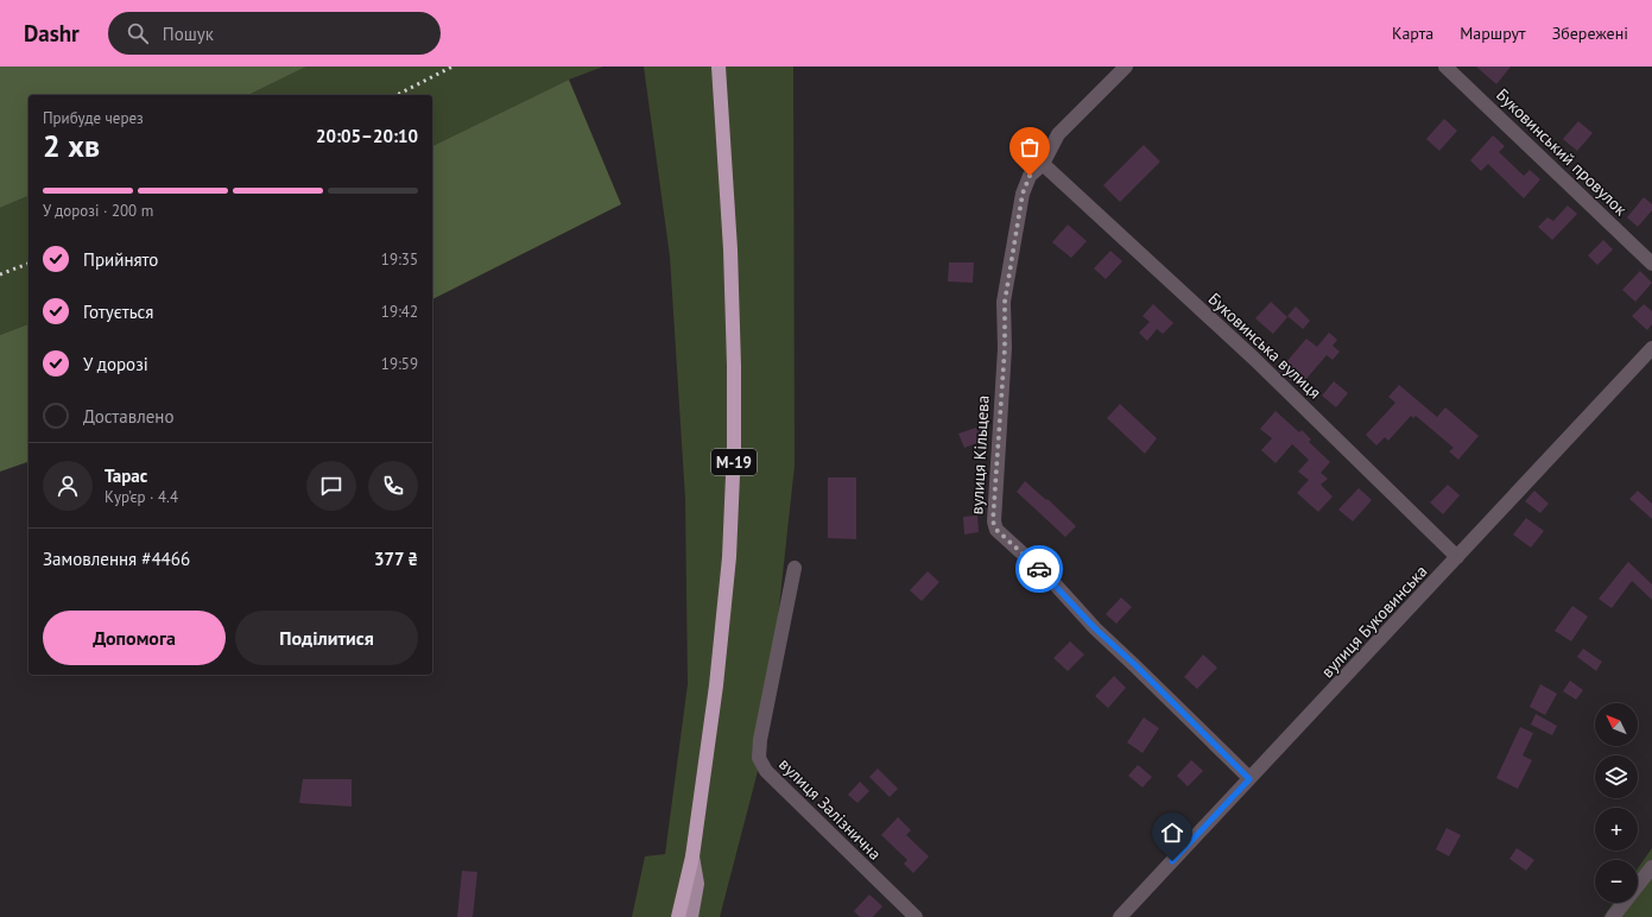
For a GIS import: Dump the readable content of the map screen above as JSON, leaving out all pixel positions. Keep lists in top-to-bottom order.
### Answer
{
  "streets": {
    "highway": ["М-19"],
    "street": [
      "Буковинський провулок",
      "Буковинська вулиця",
      "вулиця Кільцева",
      "вулиця Буковинська",
      "вулиця Залізнична"
    ]
  },
  "crossings": [
    ["Буковинська вулиця", "вулиця Кільцева"],
    ["Буковинська вулиця", "вулиця Буковинська"],
    ["вулиця Кільцева", "вулиця Буковинська"]
  ],
  "north": "top left",
  "page": {
    "header": "Dashr",
    "search": "Пошук",
    "nav": ["Карта", "Маршрут", "Збережені"],
    "heading": ["2 хв", "Прибуде через", "20:05–20:10"],
    "panel": [
      "Тарас",
      "Кур’єр · 4.4",
      "Замовлення #4466",
      "377 ₴"
    ],
    "bar": "У дорозі · 200 m",
    "list": [
      ["Прийнято", "19:35"],
      ["Готується", "19:42"],
      ["У дорозі", "19:59"],
      "Доставлено"
    ],
    "buttons": ["Допомога", "Поділитися"],
    "map_buttons": ["+", "−"]
  }
}
